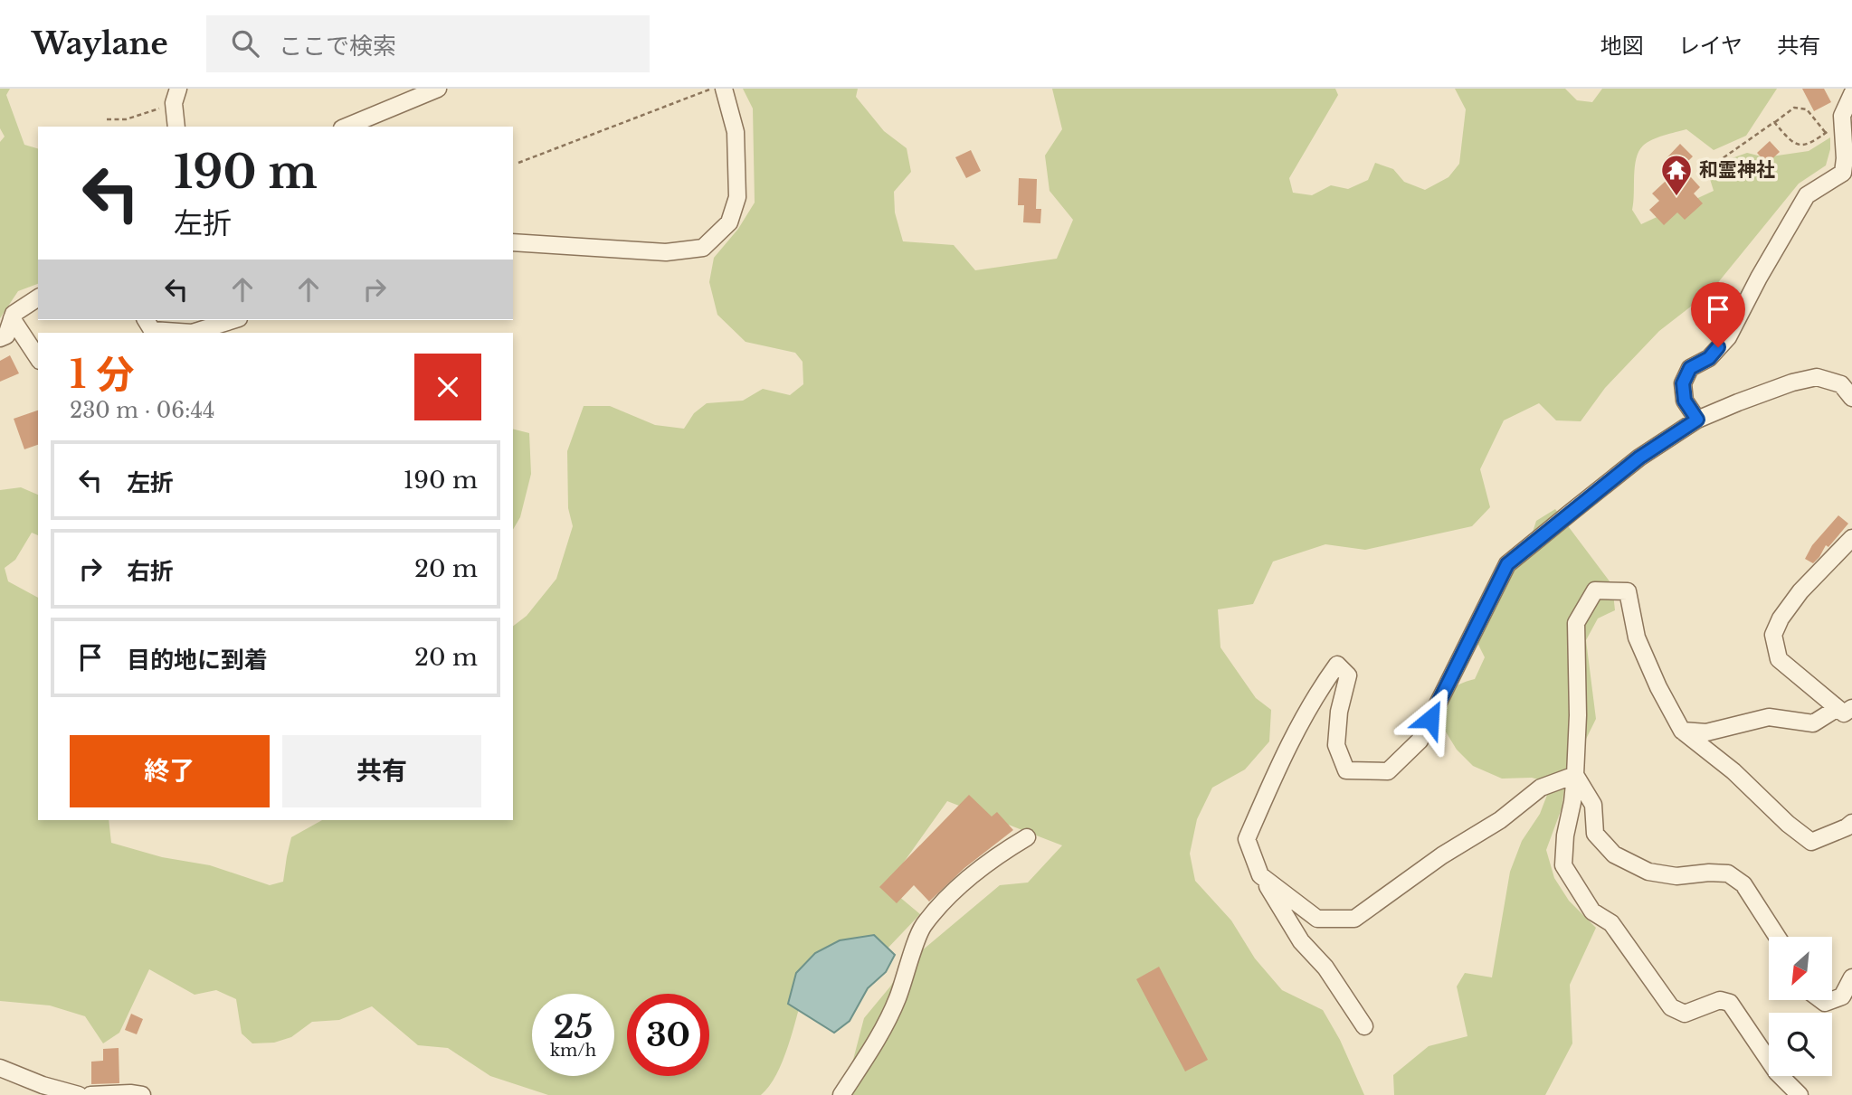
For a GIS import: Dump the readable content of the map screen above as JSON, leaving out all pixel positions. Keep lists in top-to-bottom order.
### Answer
{
  "places": {
    "temple": ["和霊神社"]
  },
  "north": "bottom left",
  "page": {
    "header": "Waylane",
    "search": "ここで検索",
    "nav": ["地図", "レイヤ", "共有"],
    "turn": ["190 m", "左折"],
    "heading": ["1 分", "230 m · 06:44"],
    "list": [
      {
        "name": "左折",
        "value": "190 m"
      },
      {
        "name": "右折",
        "value": "20 m"
      },
      {
        "name": "目的地に到着",
        "value": "20 m"
      }
    ],
    "buttons": ["終了", "共有"],
    "speed": "25 km/h",
    "limit": "30"
  }
}
